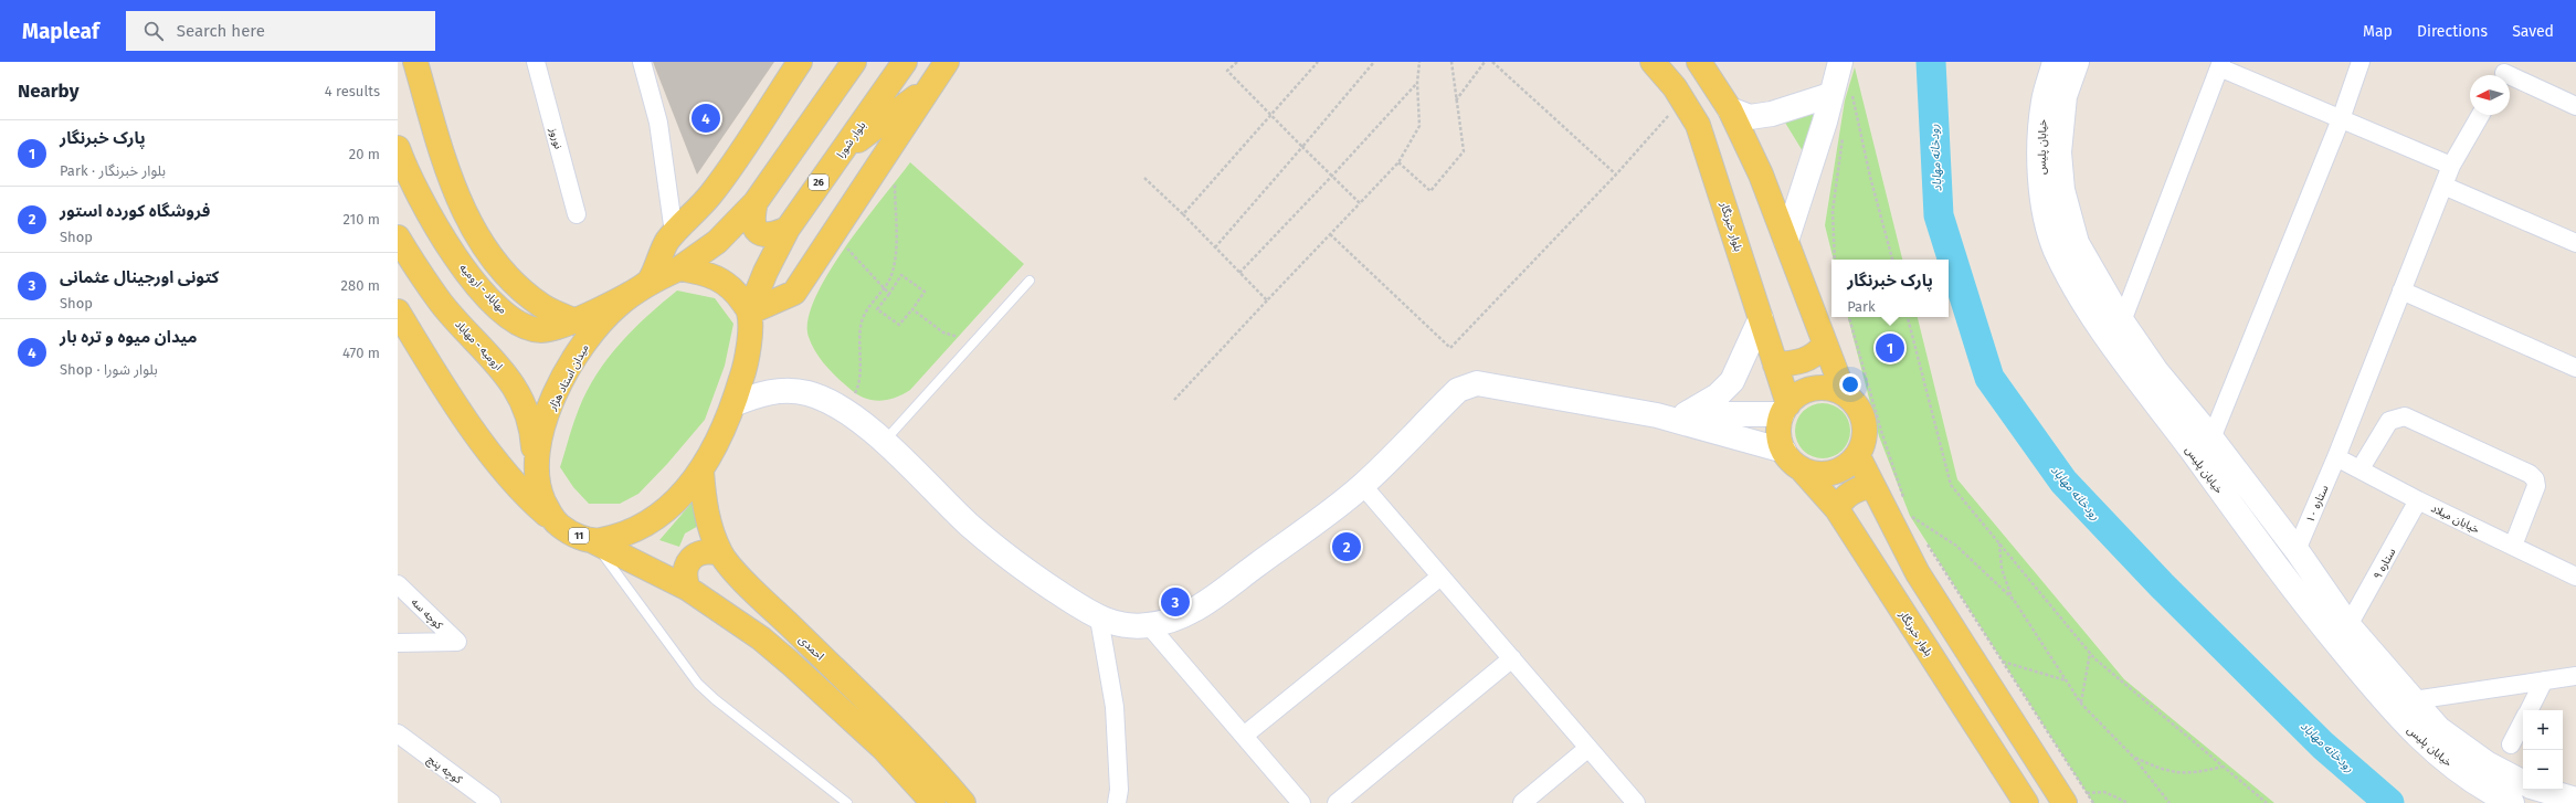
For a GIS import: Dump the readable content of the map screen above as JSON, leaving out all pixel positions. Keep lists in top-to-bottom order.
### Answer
{
  "streets": {
    "main road": [
      "بلوار شورا",
      "26",
      "بلوار خبرنگار",
      "مهاباد - ارومیه",
      "ارومیه - مهاباد",
      "میدان استاد هژار",
      "11",
      "احمدی"
    ],
    "street": [
      "نوروز",
      "خیابان پلیس",
      "ستاره ۱۰",
      "خیابان میلاد",
      "ستاره ۹",
      "کوچه سه",
      "کوچه پنچ"
    ]
  },
  "crossings": [
    ["بلوار شورا", "11"],
    ["خیابان پلیس", "ستاره ۱۰"],
    ["خیابان پلیس", "ستاره ۹"],
    ["مهاباد - ارومیه", "میدان استاد هژار"],
    ["ارومیه - مهاباد", "میدان استاد هژار"],
    ["میدان استاد هژار", "11"],
    ["ستاره ۱۰", "خیابان میلاد"],
    ["خیابان میلاد", "ستاره ۹"],
    ["11", "احمدی"]
  ],
  "water": ["رودخانه مهاباد"],
  "north": "left",
  "page": {
    "header": "Mapleaf",
    "search": "Search here",
    "nav": ["Map", "Directions", "Saved"],
    "heading": ["Nearby", "4 results"],
    "pins": [
      "4",
      "1",
      "2",
      "3"
    ],
    "list": [
      {
        "mark": "1",
        "name": "پارک خبرنگار",
        "note": "Park · بلوار خبرنگار",
        "value": "20 m"
      },
      {
        "mark": "2",
        "name": "فروشگاه کورده استور",
        "note": "Shop",
        "value": "210 m"
      },
      {
        "mark": "3",
        "name": "کتونی اورجینال عثمانی",
        "note": "Shop",
        "value": "280 m"
      },
      {
        "mark": "4",
        "name": "میدان میوه و تره بار",
        "note": "Shop · بلوار شورا",
        "value": "470 m"
      }
    ],
    "popup": ["پارک خبرنگار", "Park"],
    "map_buttons": ["+", "−"]
  }
}
